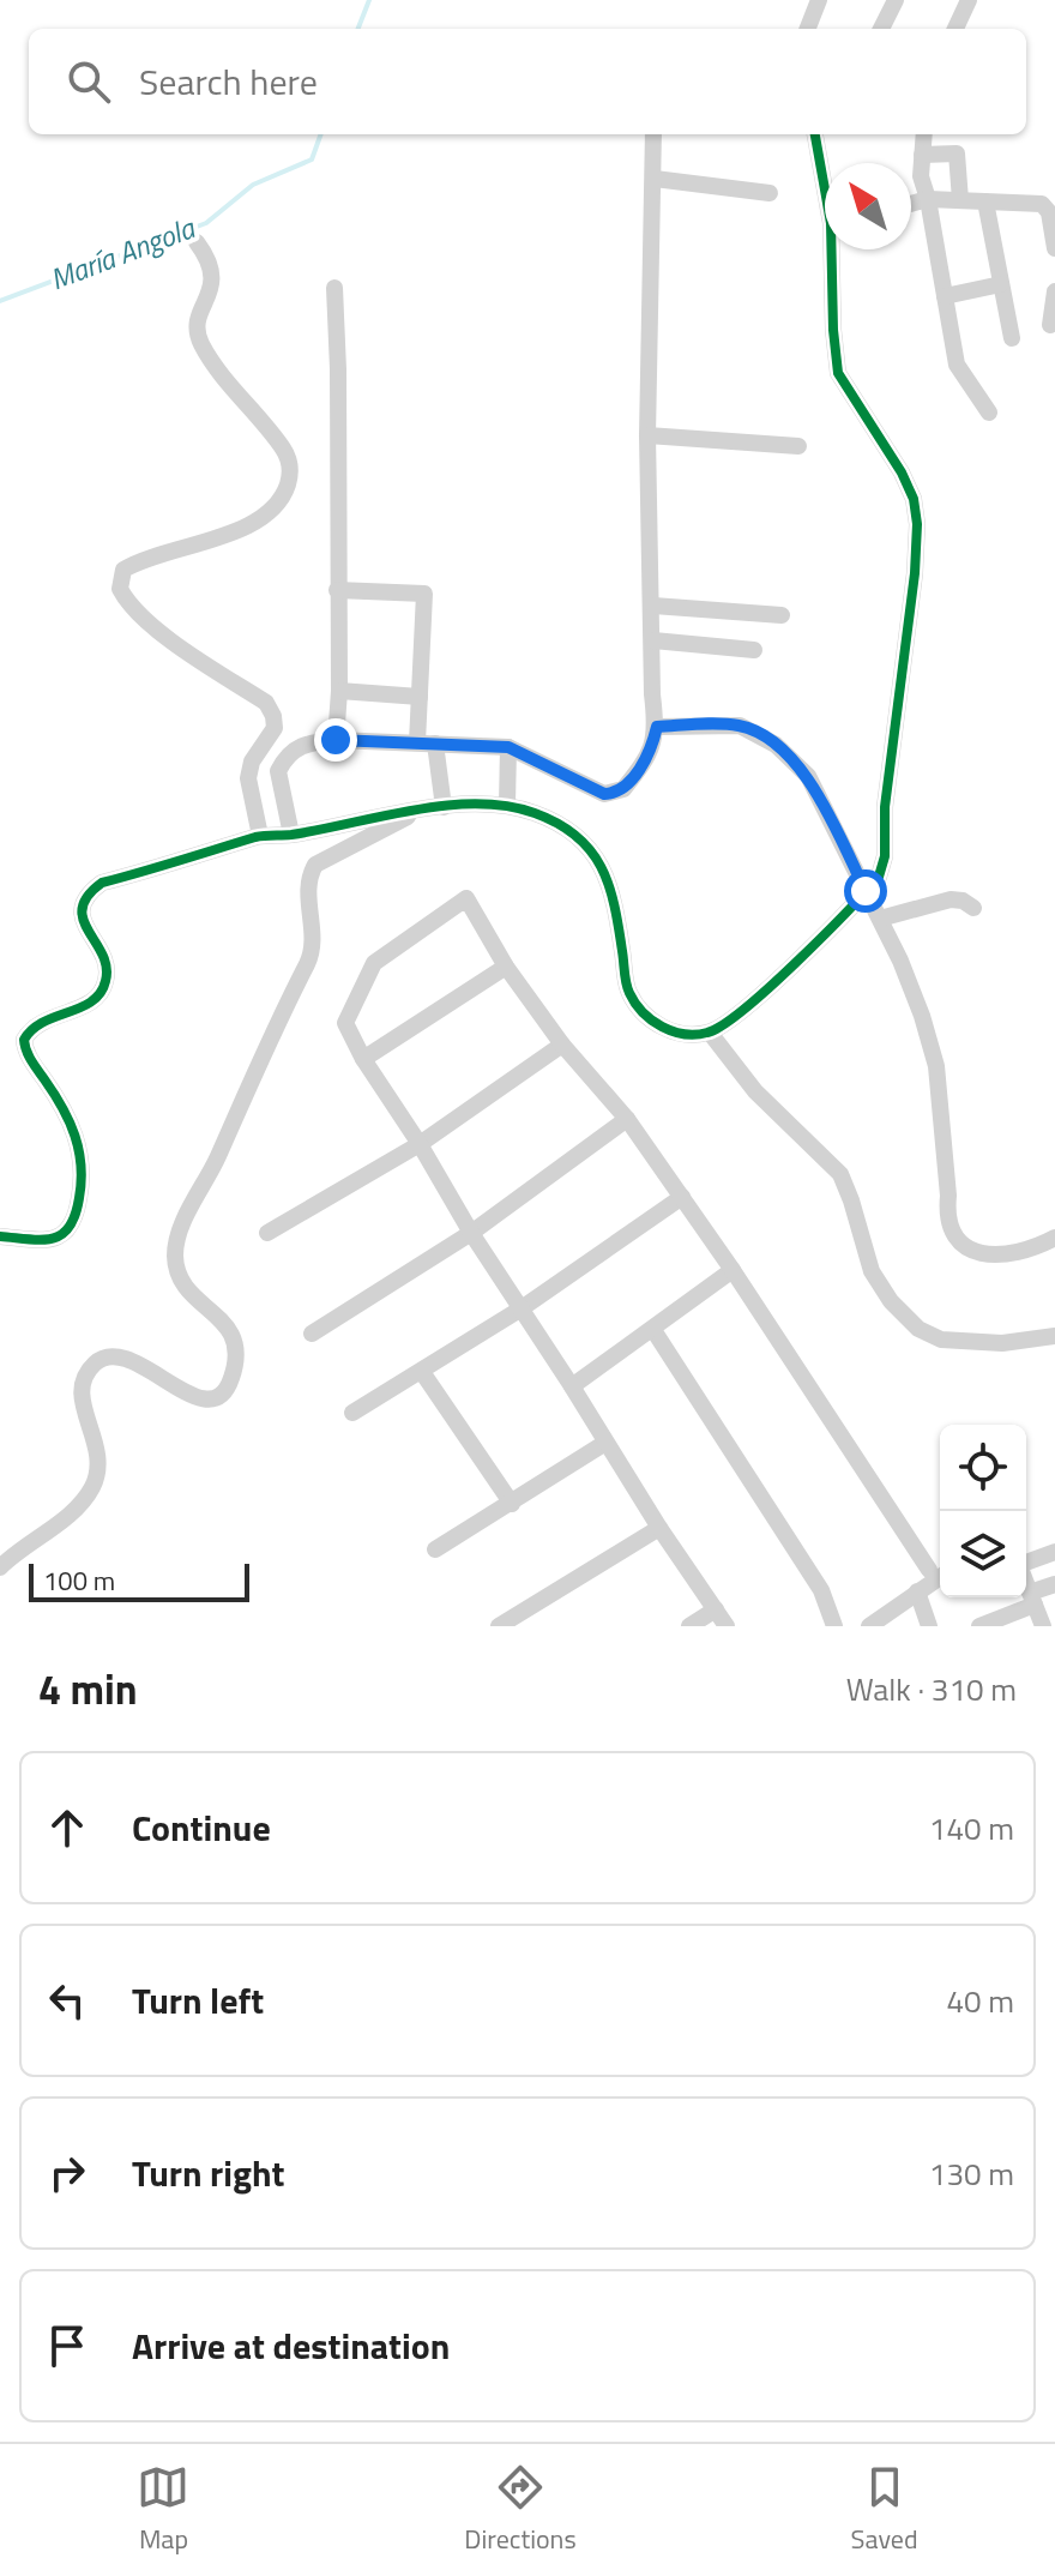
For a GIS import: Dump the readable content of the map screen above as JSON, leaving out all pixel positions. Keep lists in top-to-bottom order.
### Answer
{
  "water": ["María Angola"],
  "scale_bar": "100 m",
  "north": "top left",
  "page": {
    "search": "Search here",
    "scale": "100 m",
    "heading": ["4 min", "Walk · 310 m"],
    "list": [
      ["Continue", "140 m"],
      ["Turn left", "40 m"],
      ["Turn right", "130 m"],
      "Arrive at destination"
    ],
    "nav": ["Map", "Directions", "Saved"]
  }
}
